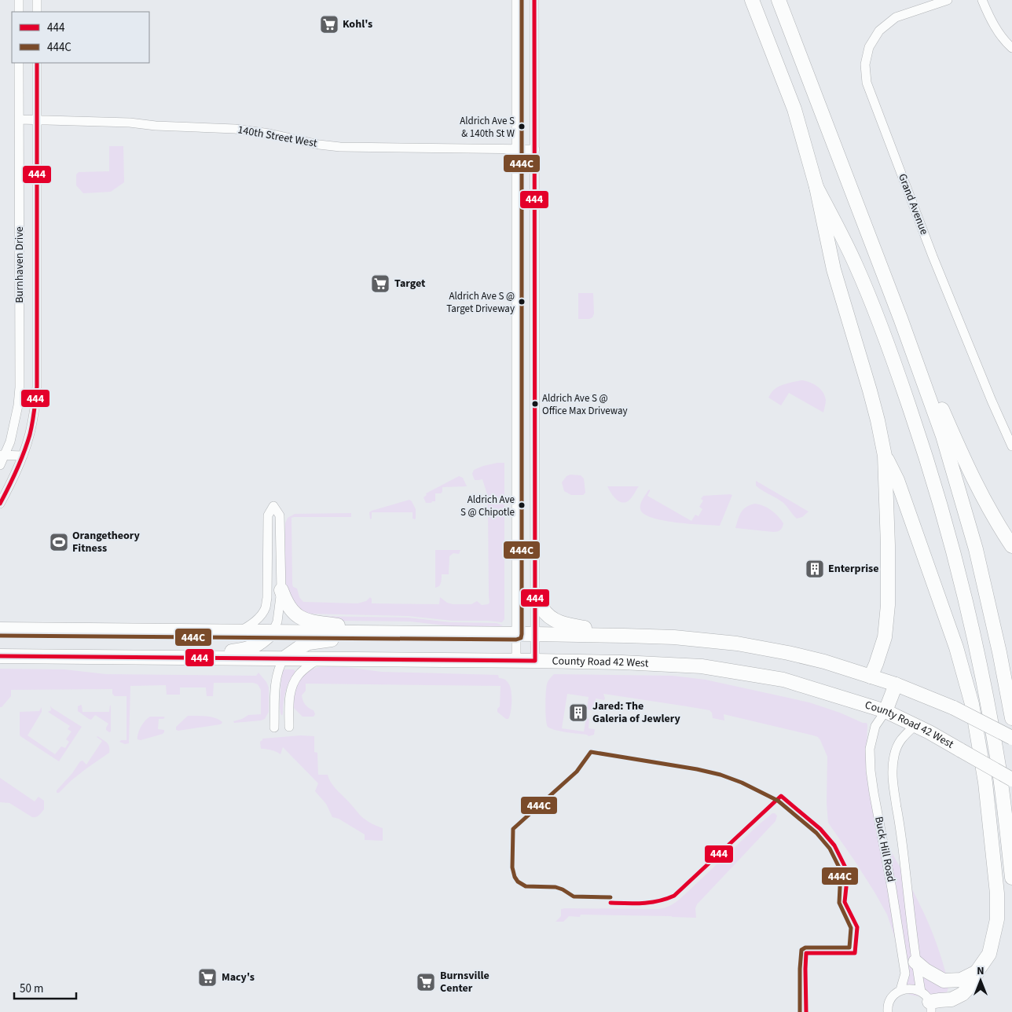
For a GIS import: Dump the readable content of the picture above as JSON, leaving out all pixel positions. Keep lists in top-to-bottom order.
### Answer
{
  "streets": {
    "highway": ["County Road 42 West"],
    "street": [
      "140th Street West",
      "Grand Avenue",
      "Burnhaven Drive",
      "Buck Hill Road"
    ]
  },
  "crossings": [
    ["140th Street West", "Burnhaven Drive"],
    ["County Road 42 West", "Buck Hill Road"]
  ],
  "places": {
    "supermarket": [
      "Kohl's",
      "Target",
      "Macy's",
      "Burnsville Center"
    ],
    "other": [
      "Aldrich Ave S & 140th St W",
      "Aldrich Ave S @ Target Driveway",
      "Aldrich Ave S @ Office Max Driveway",
      "Aldrich Ave S @ Chipotle"
    ],
    "sports": ["Orangetheory Fitness"],
    "building": ["Enterprise", "Jared: The Galeria of Jewlery"]
  },
  "lines": ["transit line 444", "transit line 444C"],
  "legend": ["444", "444C"],
  "scale_bar": "50 m",
  "north": "top"
}
